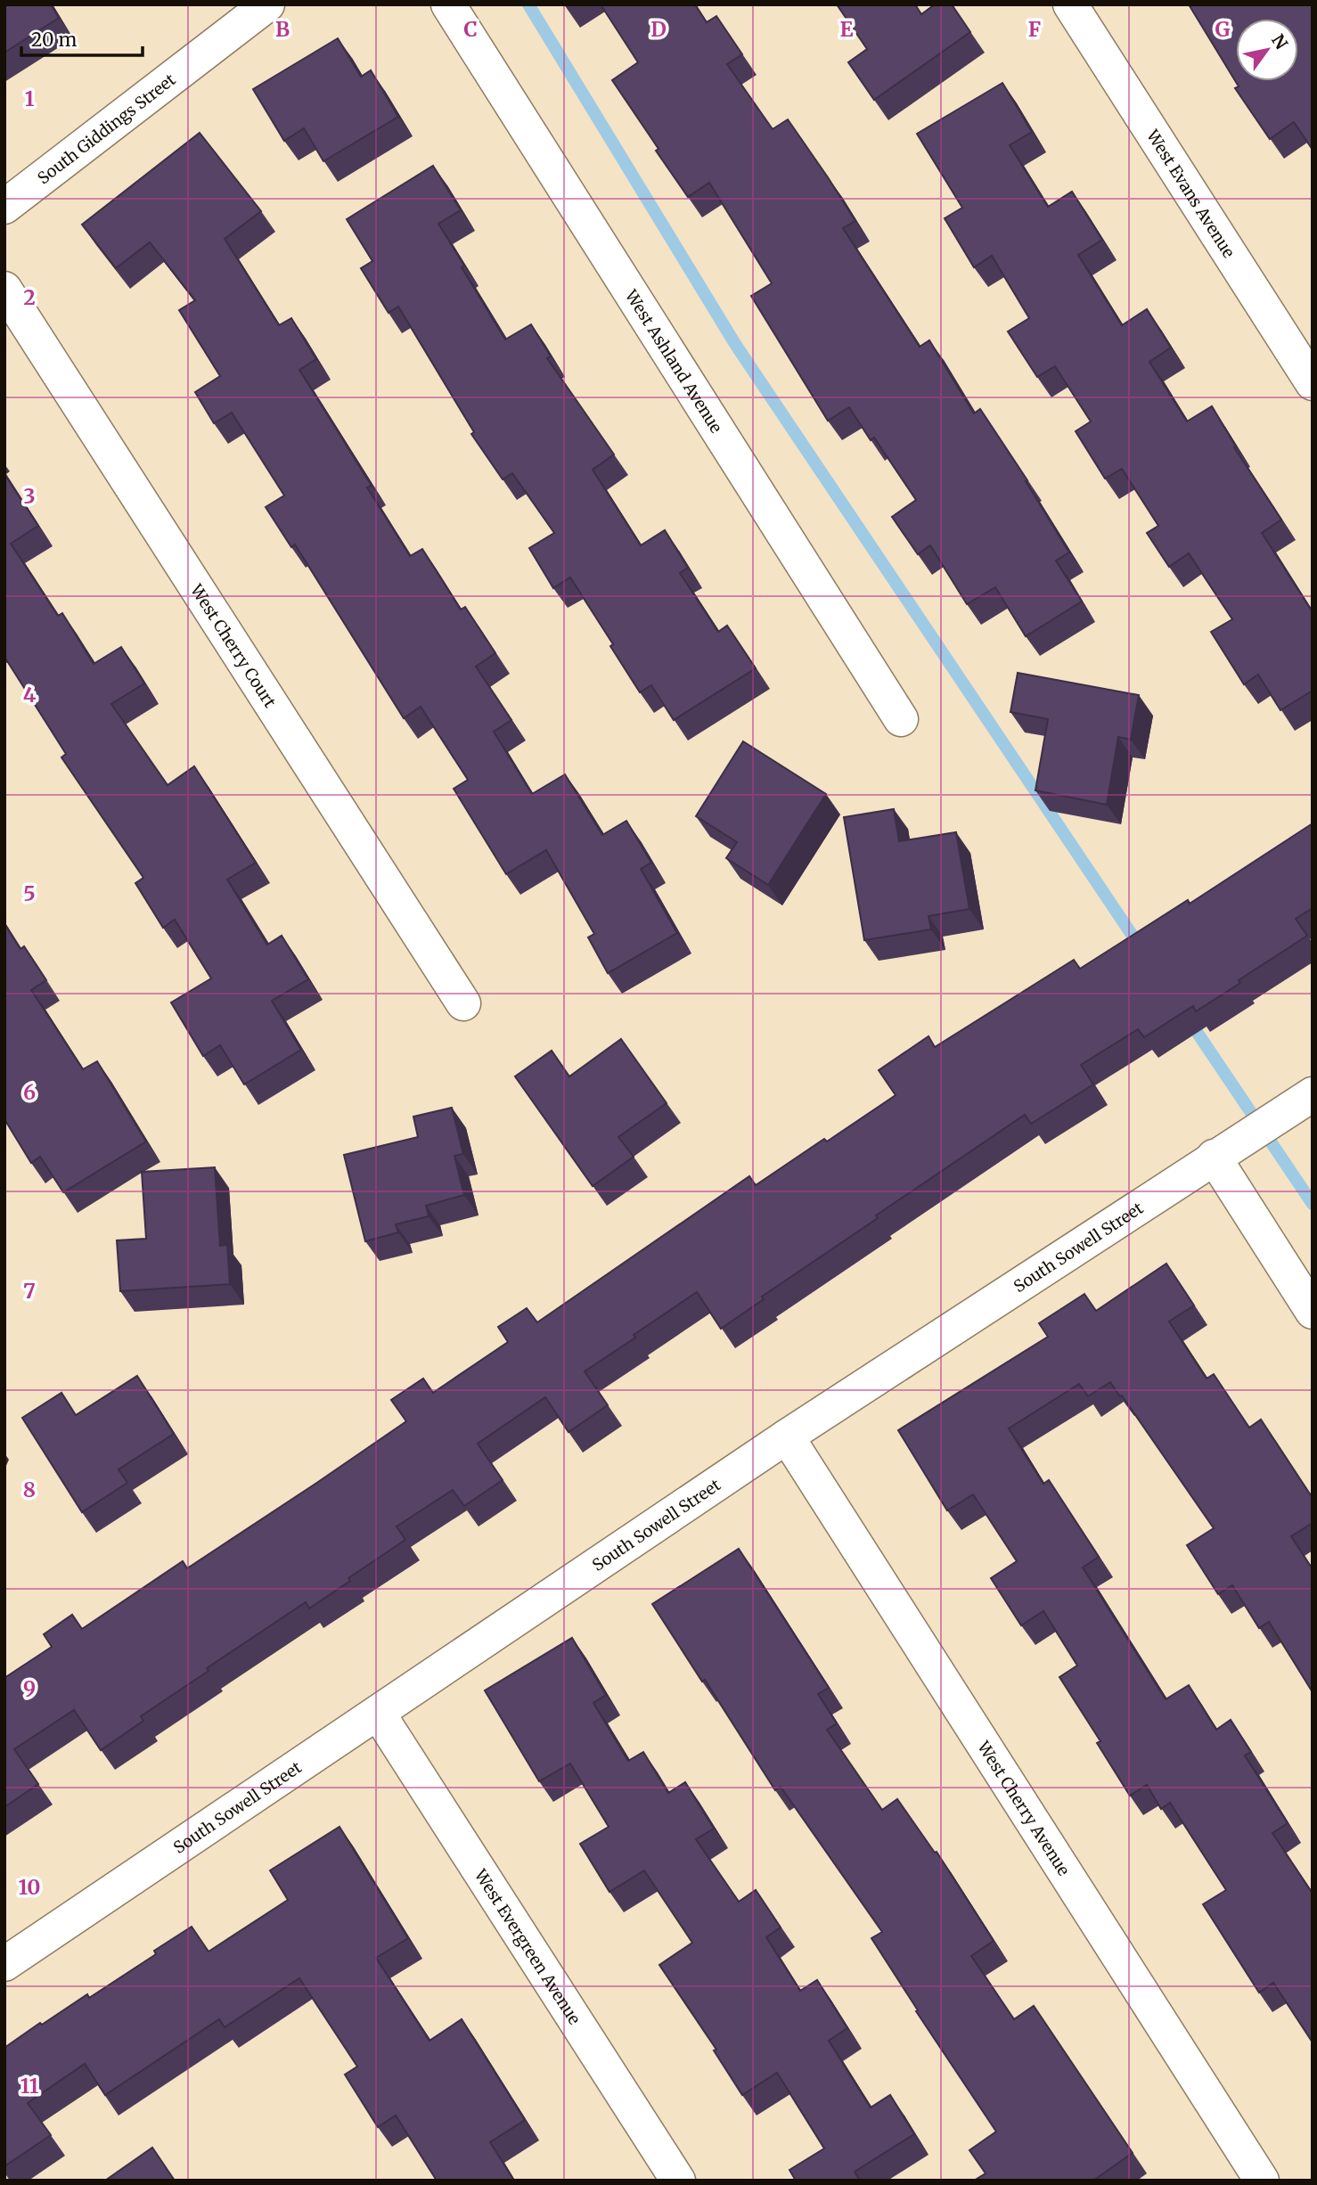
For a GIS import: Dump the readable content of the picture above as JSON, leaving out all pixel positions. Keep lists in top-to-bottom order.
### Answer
{
  "streets": {
    "street": [
      "South Giddings Street",
      "West Evans Avenue",
      "West Ashland Avenue",
      "West Cherry Court",
      "South Sowell Street",
      "West Cherry Avenue",
      "West Evergreen Avenue"
    ]
  },
  "crossings": [
    ["South Sowell Street", "West Cherry Avenue"],
    ["South Sowell Street", "West Evergreen Avenue"]
  ],
  "scale_bar": "20 m",
  "north": "top right",
  "grid": {
    "columns": [
      "B",
      "C",
      "D",
      "E",
      "F",
      "G"
    ],
    "rows": [
      "1",
      "2",
      "3",
      "4",
      "5",
      "6",
      "7",
      "8",
      "9",
      "10",
      "11"
    ]
  }
}
